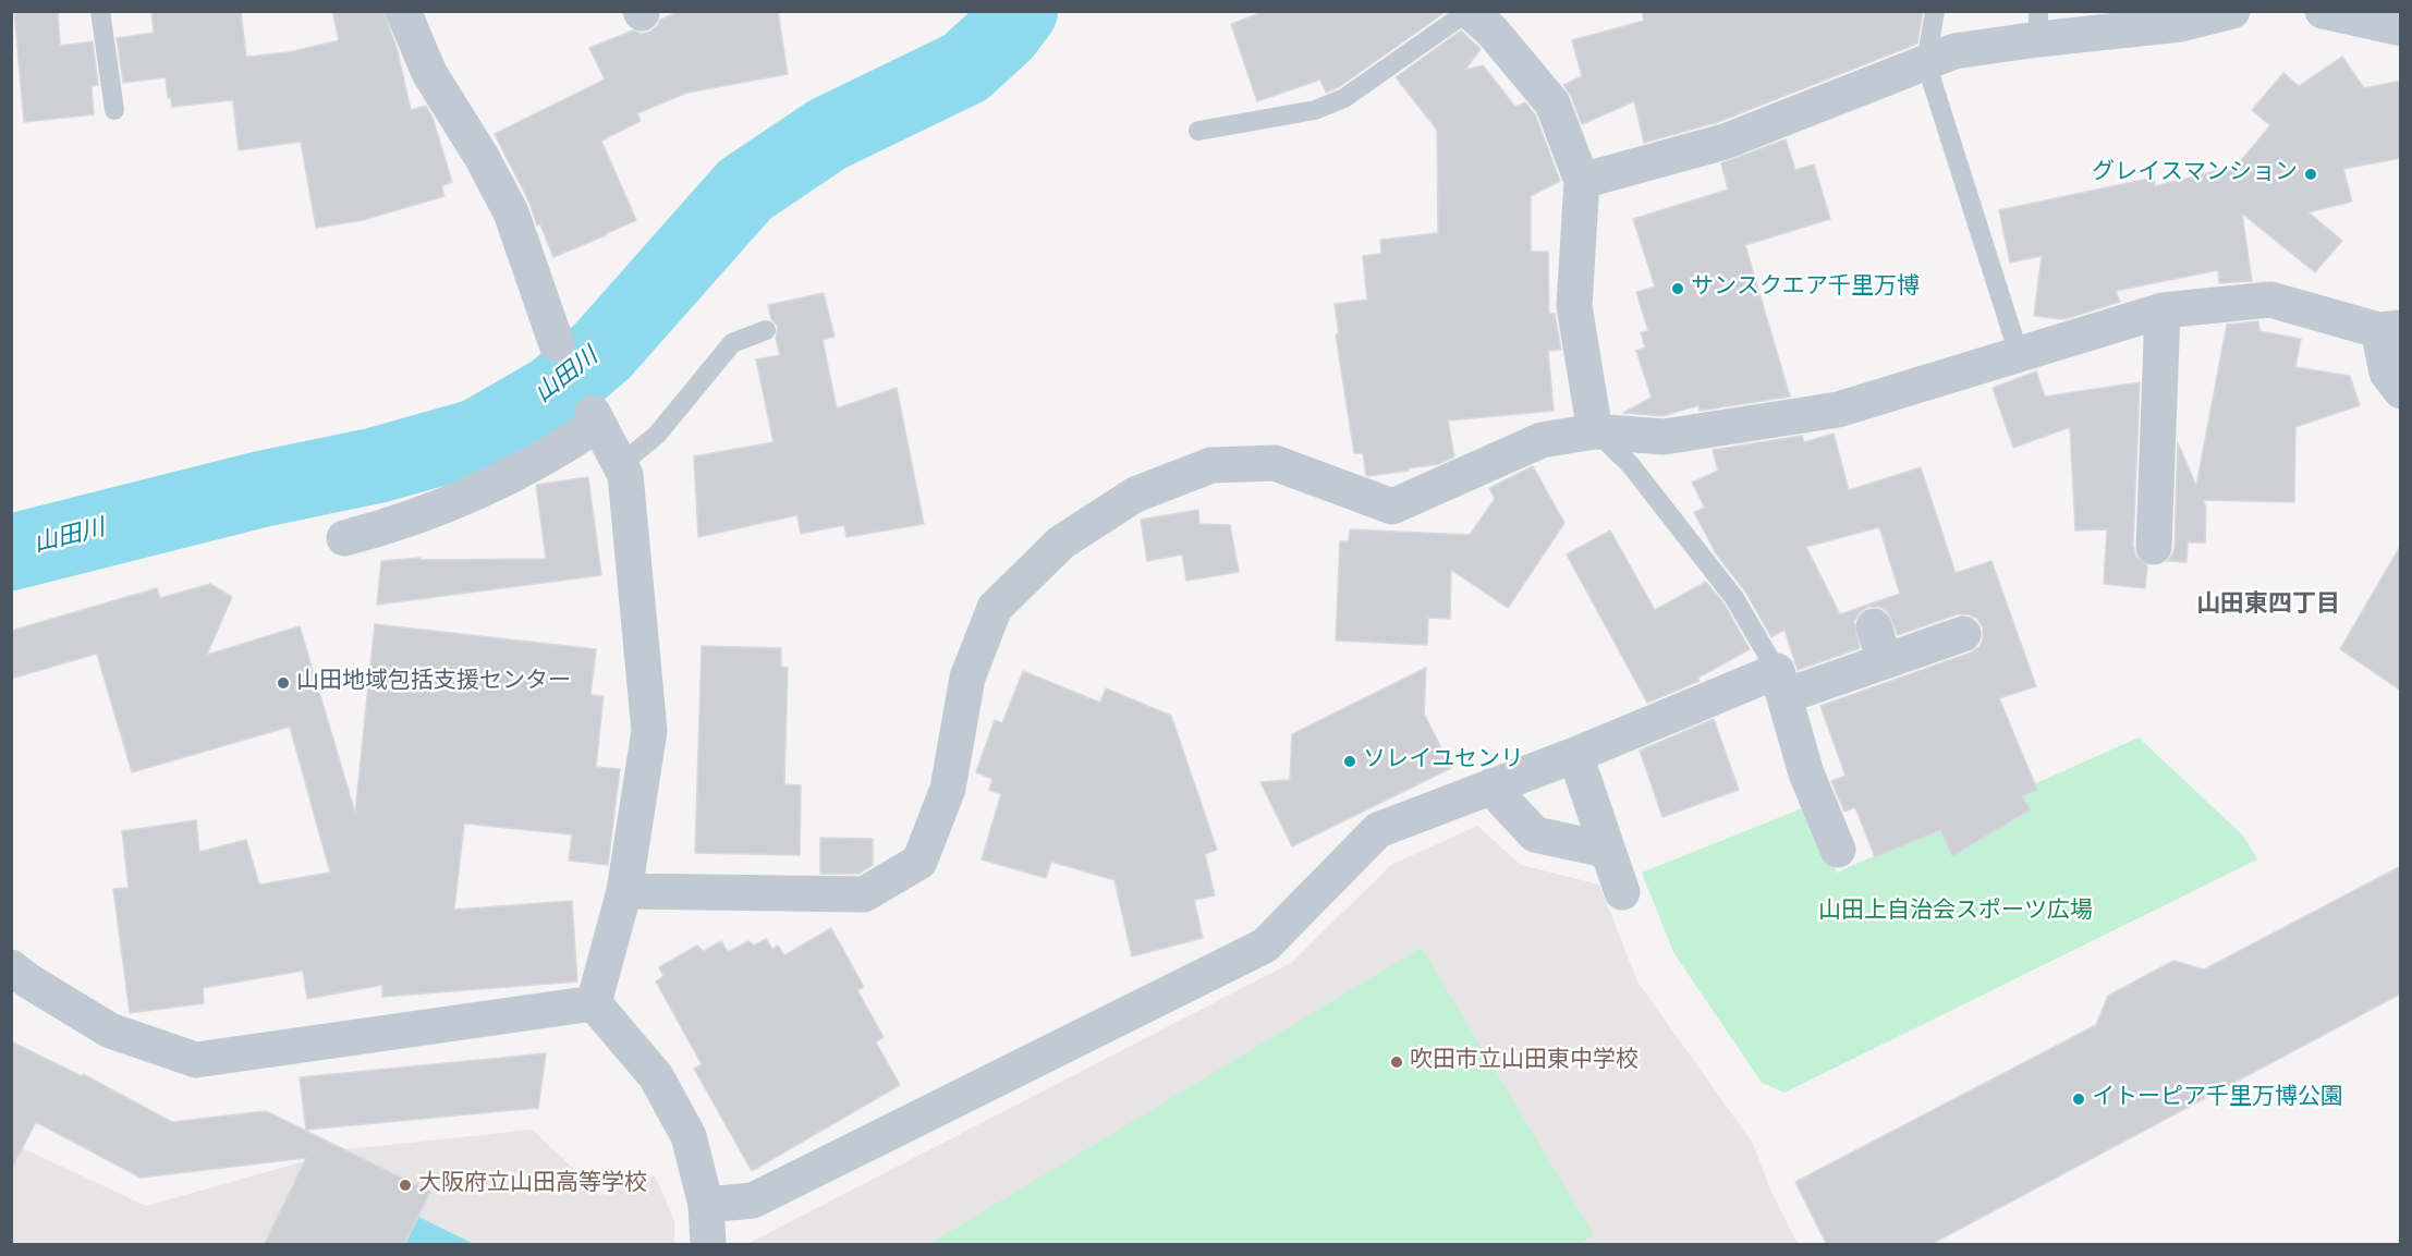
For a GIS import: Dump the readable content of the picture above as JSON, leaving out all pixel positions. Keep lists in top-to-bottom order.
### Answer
{
  "districts": ["山田東四丁目"],
  "water": ["山田川"],
  "parks": ["山田上自治会スポーツ広場"],
  "places": [
    "グレイスマンション",
    "サンスクエア千里万博",
    "山田地域包括支援センター",
    "ソレイユセンリ",
    "吹田市立山田東中学校",
    "イトーピア千里万博公園",
    "大阪府立山田高等学校"
  ]
}
